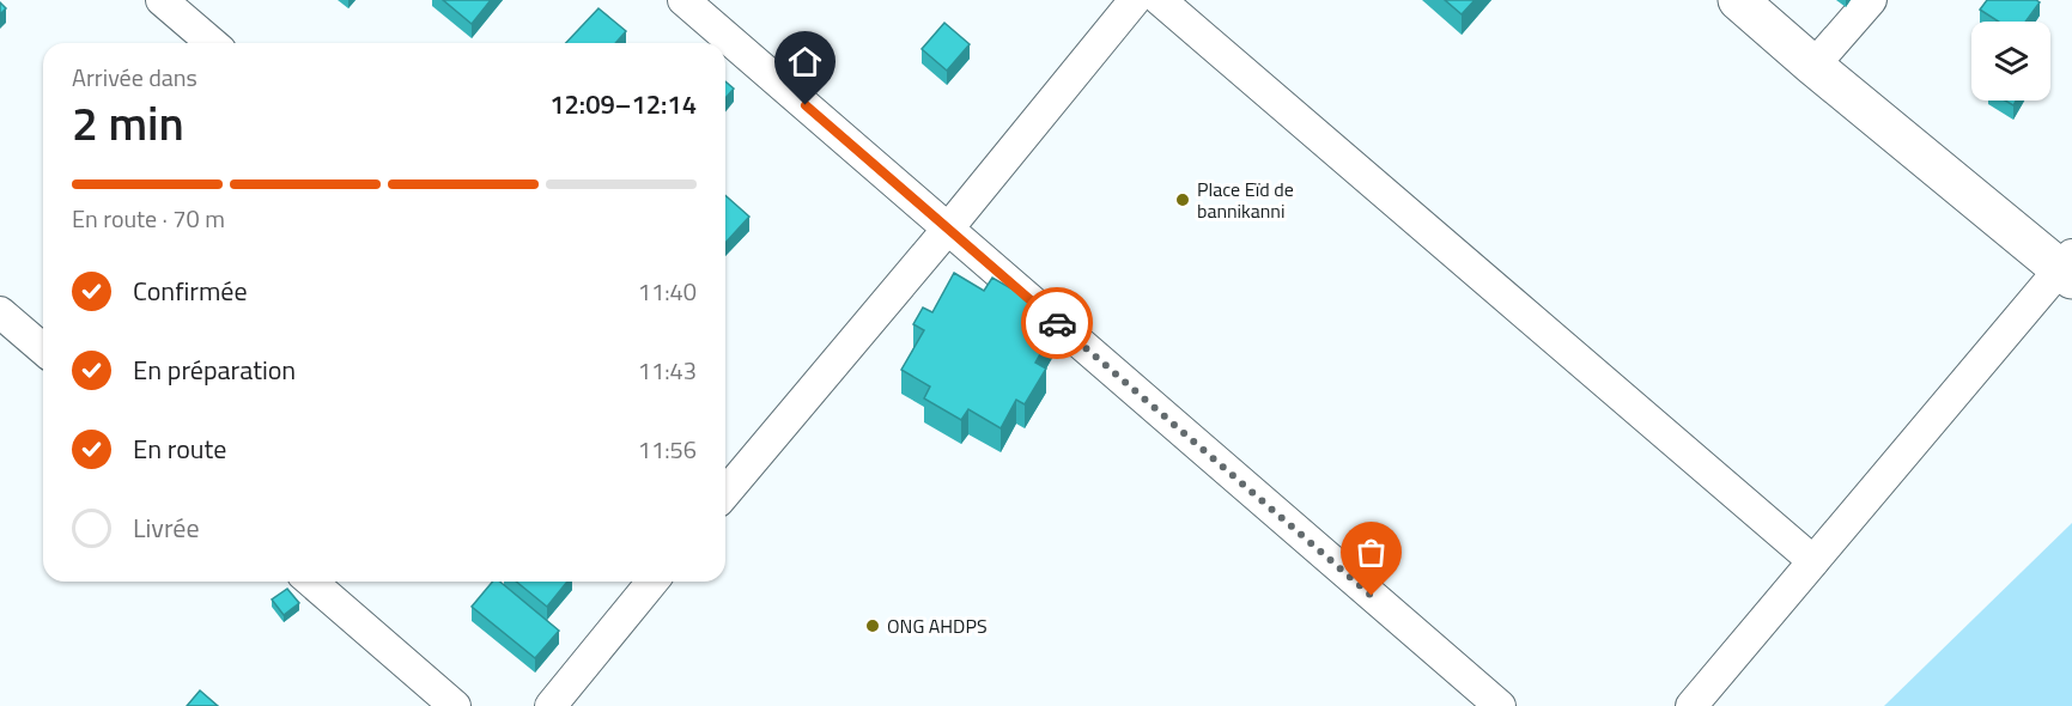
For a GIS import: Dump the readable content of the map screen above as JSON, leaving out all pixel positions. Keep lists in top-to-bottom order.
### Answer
{
  "places": ["Place Eïd de bannikanni", "ONG AHDPS"],
  "page": {
    "heading": ["2 min", "Arrivée dans", "12:09–12:14"],
    "bar": "En route · 70 m",
    "list": [
      ["Confirmée", "11:40"],
      ["En préparation", "11:43"],
      ["En route", "11:56"],
      "Livrée"
    ]
  }
}
